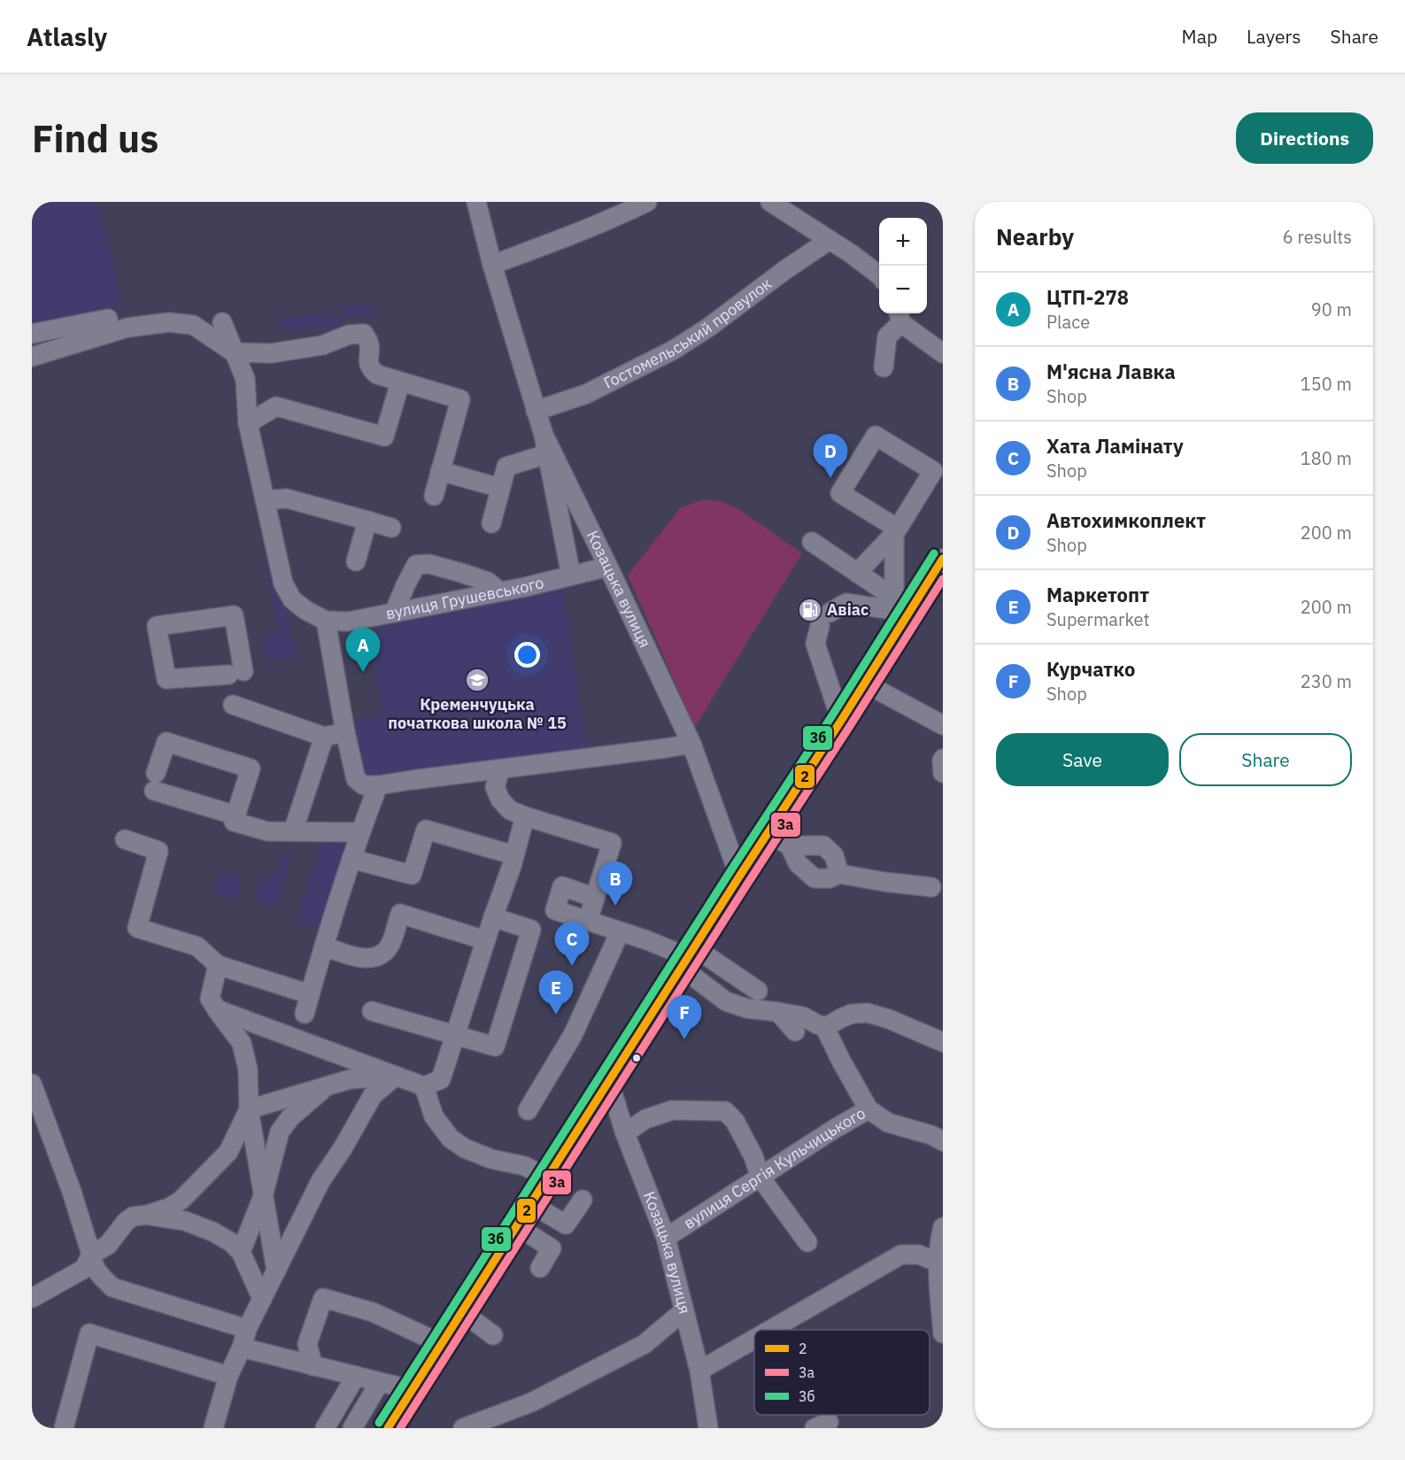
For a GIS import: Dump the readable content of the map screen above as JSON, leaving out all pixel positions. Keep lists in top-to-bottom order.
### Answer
{
  "streets": {
    "street": [
      "Гостомельський провулок",
      "Козацька вулиця",
      "вулиця Грушевського",
      "вулиця Сергія Кульчицького"
    ]
  },
  "crossings": [
    ["Гостомельський провулок", "Козацька вулиця"],
    ["Козацька вулиця", "вулиця Грушевського"],
    ["Козацька вулиця", "вулиця Сергія Кульчицького"]
  ],
  "places": {
    "fuel station": ["Авіас"],
    "school or university": ["Кременчуцька початкова школа № 15"]
  },
  "lines": ["transit line 3б", "transit line 2", "transit line 3а"],
  "legend": ["2", "3а", "3б"],
  "page": {
    "header": "Atlasly",
    "nav": ["Map", "Layers", "Share"],
    "buttons": [
      "Directions",
      ["Save", "Share"]
    ],
    "title": "Find us",
    "heading": ["Nearby", "6 results"],
    "map_buttons": ["+", "−"],
    "list": [
      {
        "mark": "A",
        "name": "ЦТП-278",
        "note": "Place",
        "value": "90 m"
      },
      {
        "mark": "B",
        "name": "М'ясна Лавка",
        "note": "Shop",
        "value": "150 m"
      },
      {
        "mark": "C",
        "name": "Хата Ламінату",
        "note": "Shop",
        "value": "180 m"
      },
      {
        "mark": "D",
        "name": "Автохимкоплект",
        "note": "Shop",
        "value": "200 m"
      },
      {
        "mark": "E",
        "name": "Маркетопт",
        "note": "Supermarket",
        "value": "200 m"
      },
      {
        "mark": "F",
        "name": "Курчатко",
        "note": "Shop",
        "value": "230 m"
      }
    ],
    "pins": [
      "D",
      "A",
      "B",
      "C",
      "E",
      "F"
    ]
  }
}
